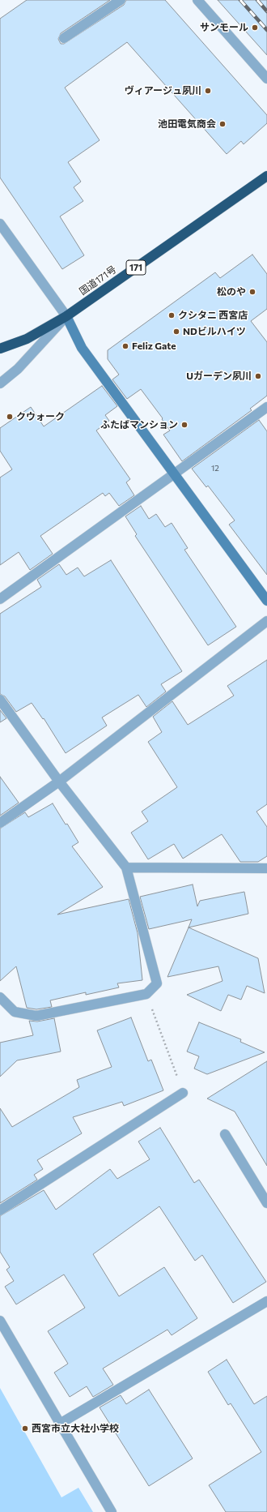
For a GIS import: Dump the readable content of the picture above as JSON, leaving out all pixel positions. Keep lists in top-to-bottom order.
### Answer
{
  "streets": {
    "highway": ["171", "国道171号"]
  },
  "places": [
    "サンモール",
    "ヴィアージュ夙川",
    "池田電気商会",
    "松のや",
    "クシタニ 西宮店",
    "NDビルハイツ",
    "Feliz Gate",
    "Uガーデン夙川",
    "クウォーク",
    "ふたばマンション",
    "西宮市立大社小学校"
  ],
  "house_numbers": ["12"]
}
